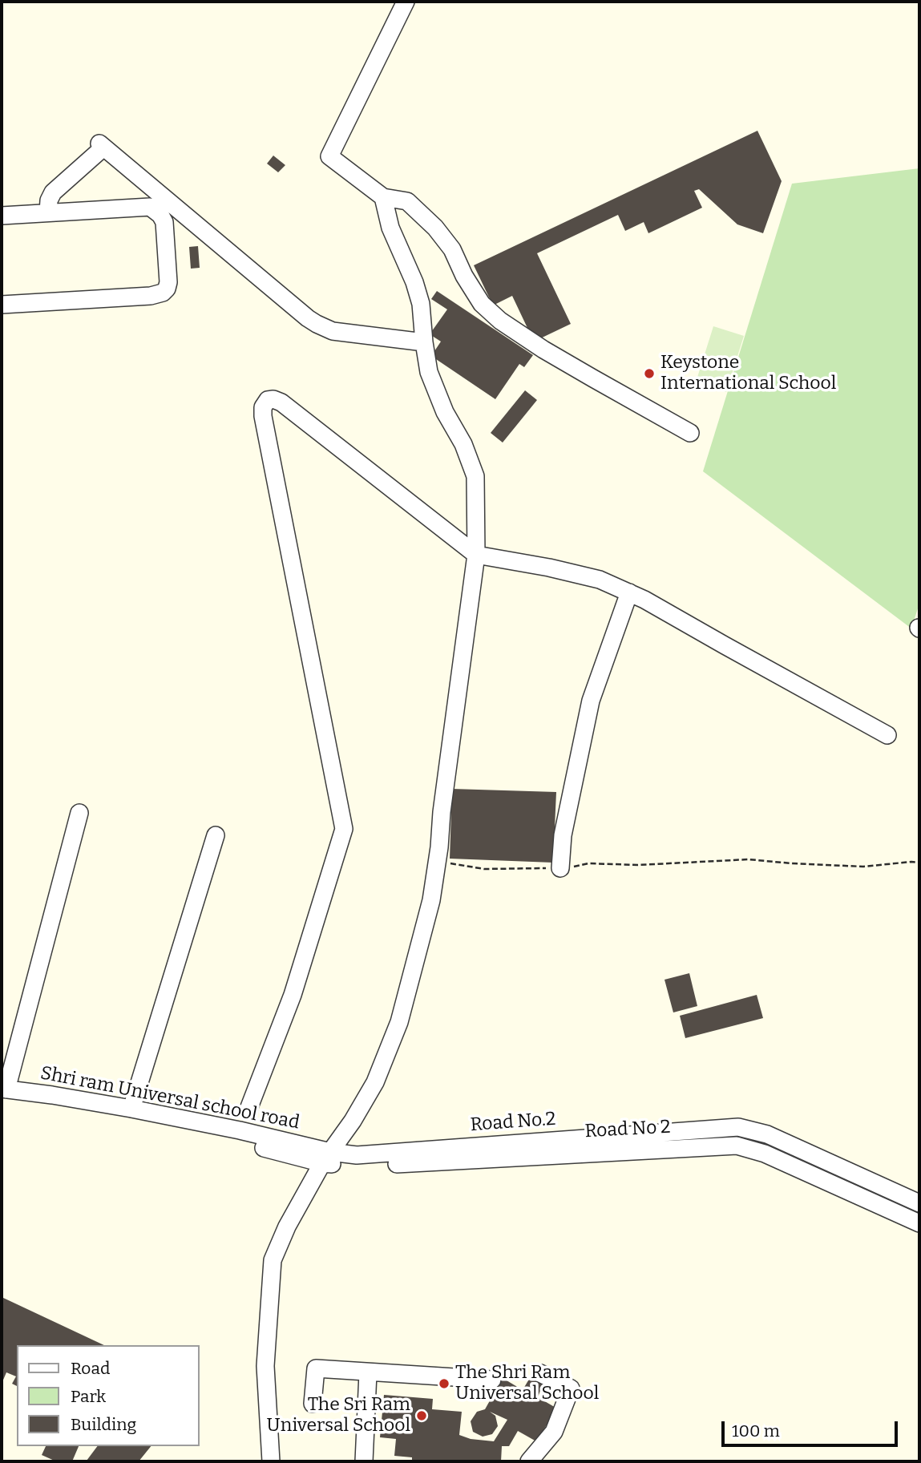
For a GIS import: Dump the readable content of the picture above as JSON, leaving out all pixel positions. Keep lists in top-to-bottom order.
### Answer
{
  "streets": {
    "street": ["Shri ram Universal school road", "Road No.2", "Road No 2"]
  },
  "crossings": [
    ["Shri ram Universal school road", "Road No.2"],
    ["Shri ram Universal school road", "Road No 2"],
    ["Road No.2", "Road No 2"]
  ],
  "places": ["Keystone International School", "The Shri Ram Universal School", "The Sri Ram Universal School"],
  "legend": ["Road", "Park", "Building"],
  "scale_bar": "100 m"
}
